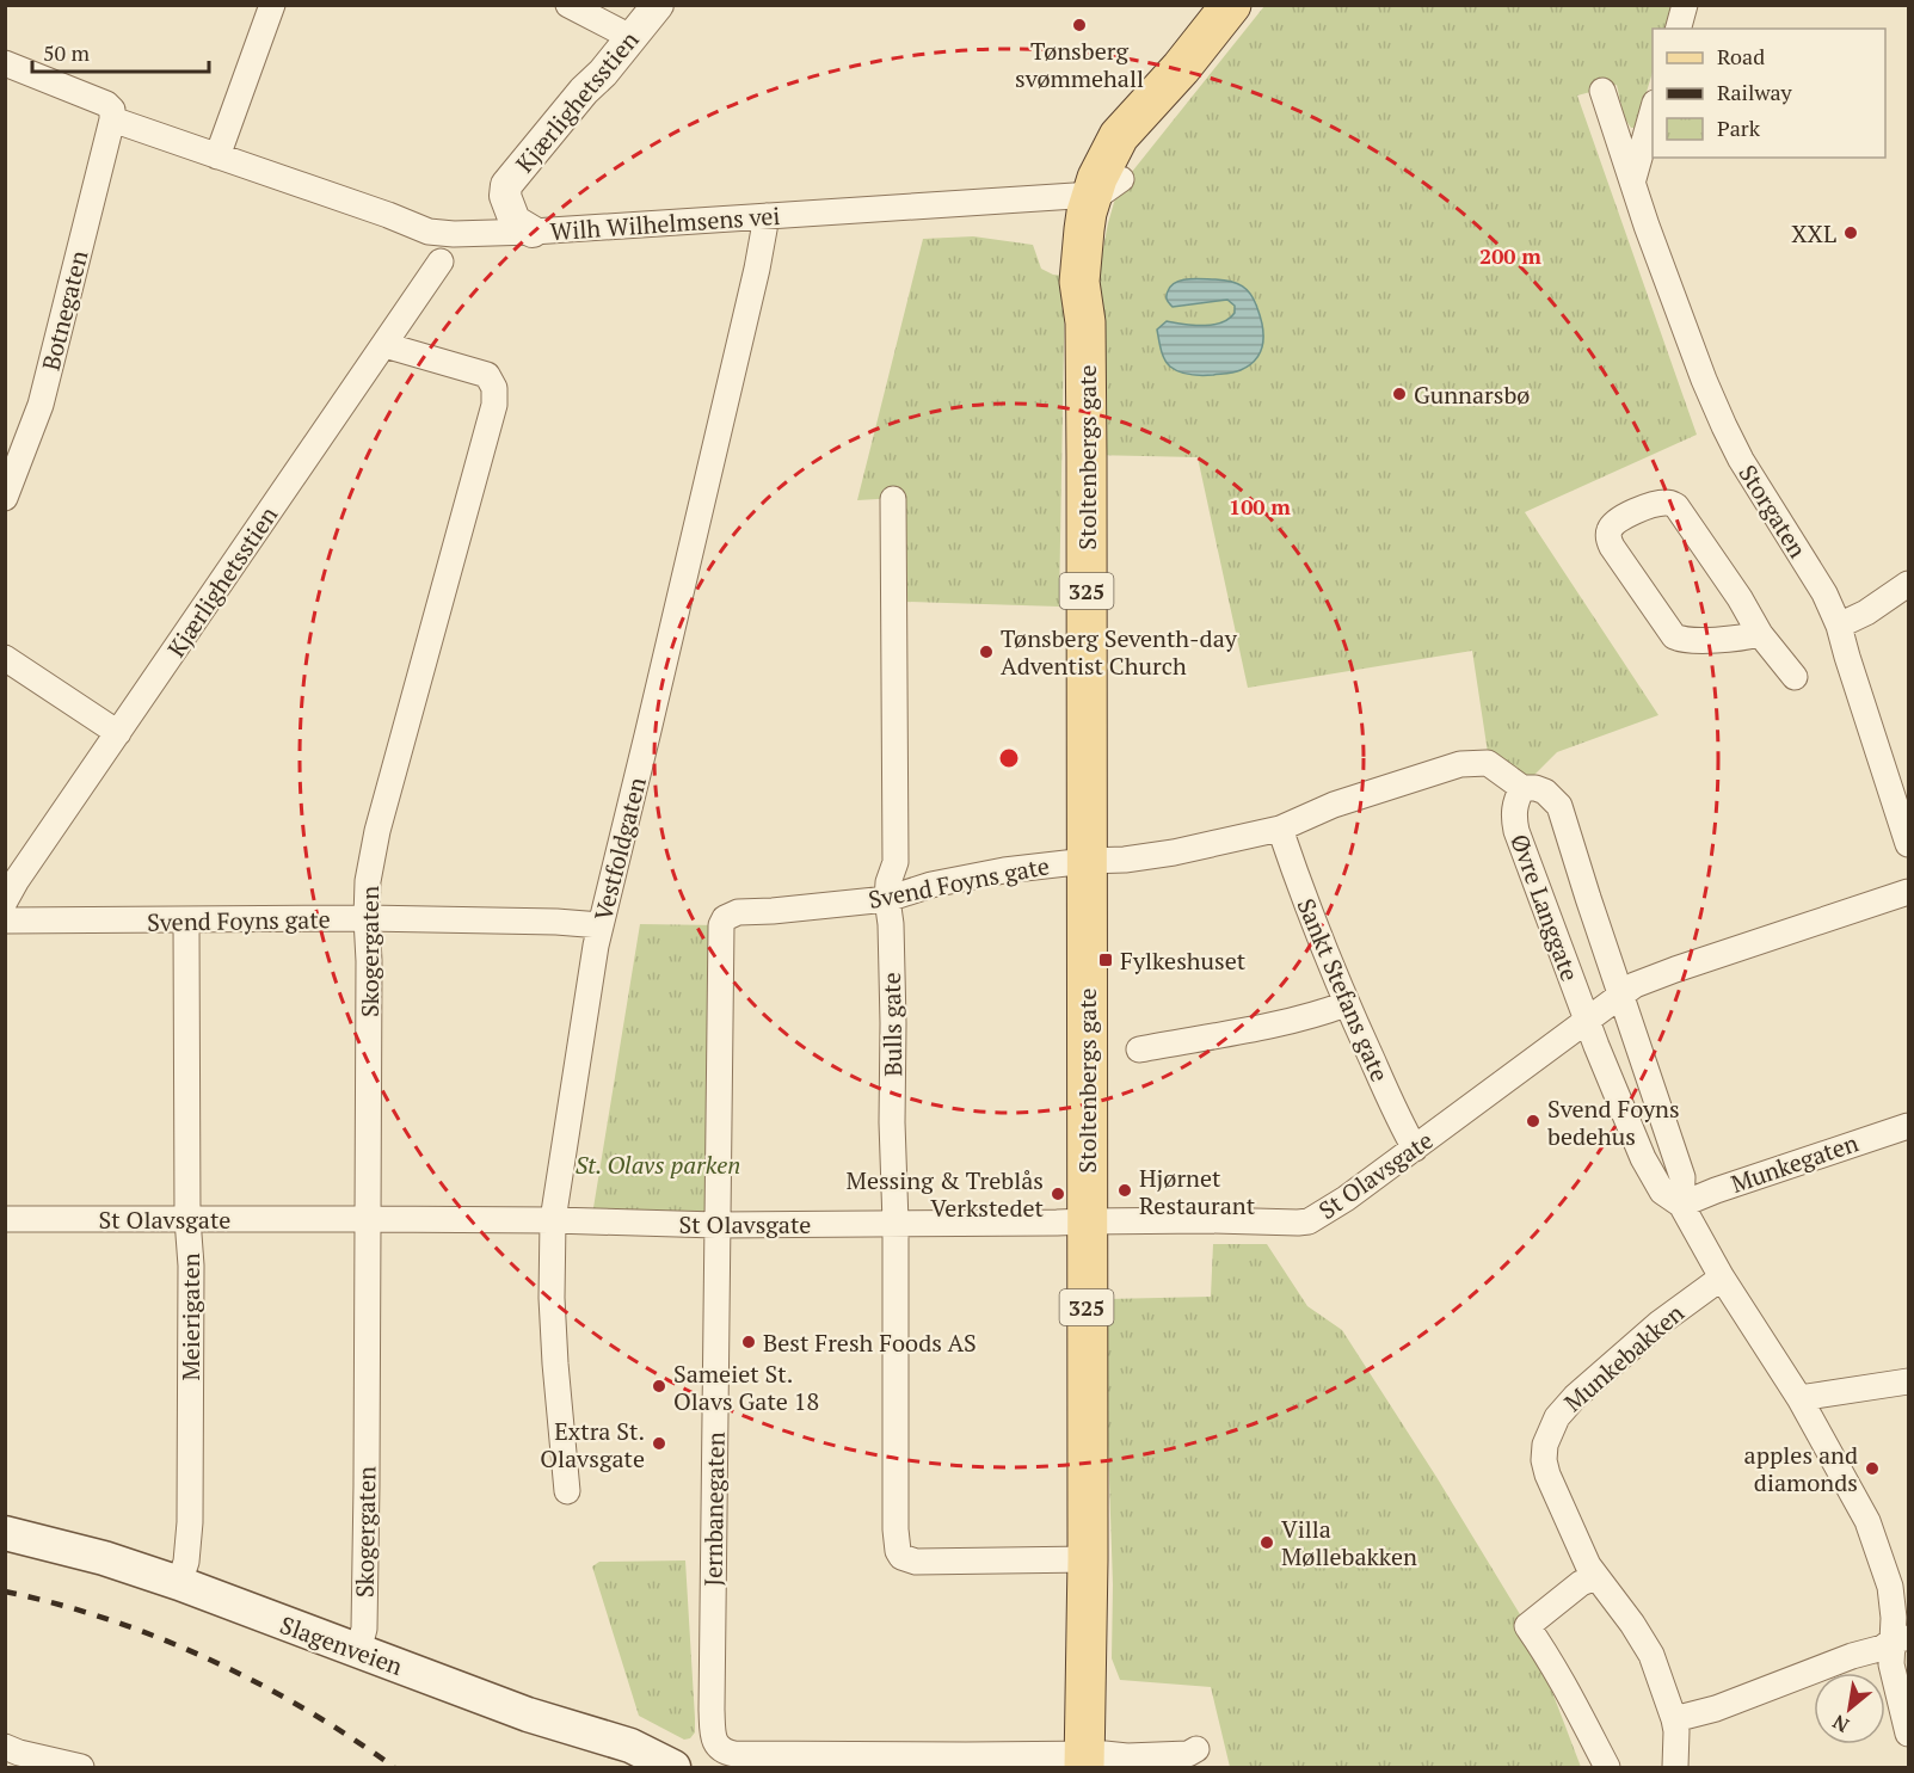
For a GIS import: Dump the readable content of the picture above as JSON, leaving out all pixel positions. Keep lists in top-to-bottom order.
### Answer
{
  "streets": {
    "main road": ["Stoltenbergs gate", "325", "Slagenveien"],
    "street": [
      "Kjærlighetsstien",
      "Wilh Wilhelmsens vei",
      "Botnegaten",
      "Storgaten",
      "Vestfoldgaten",
      "Svend Foyns gate",
      "Øvre Langgate",
      "Skogergaten",
      "Sankt Stefans gate",
      "Bulls gate",
      "Munkegaten",
      "St Olavsgate",
      "Meierigaten",
      "Munkebakken",
      "Jernbanegaten"
    ]
  },
  "crossings": [
    ["Kjærlighetsstien", "Wilh Wilhelmsens vei"],
    ["Kjærlighetsstien", "Skogergaten"],
    ["Wilh Wilhelmsens vei", "Botnegaten"],
    ["Wilh Wilhelmsens vei", "Stoltenbergs gate"],
    ["Wilh Wilhelmsens vei", "Vestfoldgaten"],
    ["Stoltenbergs gate", "Svend Foyns gate"],
    ["Stoltenbergs gate", "Bulls gate"],
    ["Stoltenbergs gate", "St Olavsgate"],
    ["Stoltenbergs gate", "Jernbanegaten"],
    ["Vestfoldgaten", "Svend Foyns gate"],
    ["Vestfoldgaten", "St Olavsgate"],
    ["Svend Foyns gate", "Øvre Langgate"],
    ["Svend Foyns gate", "Skogergaten"],
    ["Svend Foyns gate", "Sankt Stefans gate"],
    ["Svend Foyns gate", "Bulls gate"],
    ["Svend Foyns gate", "St Olavsgate"],
    ["Svend Foyns gate", "Meierigaten"],
    ["Svend Foyns gate", "Jernbanegaten"],
    ["Øvre Langgate", "Munkegaten"],
    ["Øvre Langgate", "St Olavsgate"],
    ["Øvre Langgate", "Munkebakken"],
    ["Skogergaten", "St Olavsgate"],
    ["Skogergaten", "Slagenveien"],
    ["Sankt Stefans gate", "St Olavsgate"],
    ["Bulls gate", "St Olavsgate"],
    ["St Olavsgate", "Meierigaten"],
    ["St Olavsgate", "Jernbanegaten"],
    ["Meierigaten", "Slagenveien"]
  ],
  "parks": ["St. Olavs parken"],
  "places": {
    "other": [
      "Tønsberg svømmehall",
      "XXL",
      "Gunnarsbø",
      "Tønsberg Seventh-day Adventist Church",
      "Svend Foyns bedehus",
      "Hjørnet Restaurant",
      "Messing & Treblås Verkstedet",
      "Best Fresh Foods AS",
      "Sameiet St. Olavs Gate 18",
      "Extra St. Olavsgate",
      "apples and diamonds",
      "Villa Møllebakken"
    ],
    "transit": ["Fylkeshuset"]
  },
  "legend": ["Road", "Railway", "Park"],
  "scale_bar": "50 m",
  "north": "bottom left",
  "rings": ["200 m", "100 m"]
}
